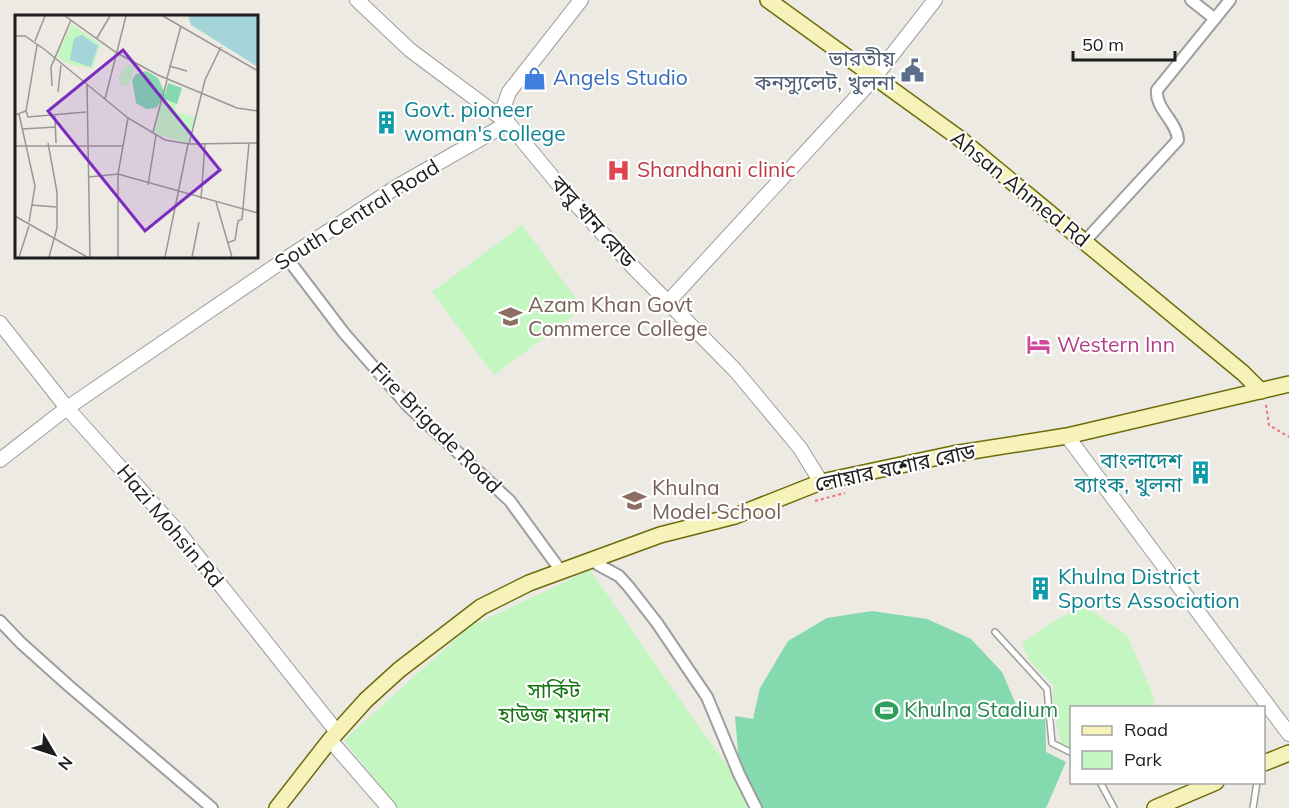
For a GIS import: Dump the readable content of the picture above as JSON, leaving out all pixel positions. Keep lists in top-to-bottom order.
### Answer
{
  "streets": {
    "main road": ["Ahsan Ahmed Rd", "লোয়ার যশোর রোড"],
    "street": [
      "South Central Road",
      "বাবু খান রোড",
      "Fire Brigade Road",
      "Hazi Mohsin Rd"
    ]
  },
  "crossings": [
    ["Ahsan Ahmed Rd", "লোয়ার যশোর রোড"],
    ["South Central Road", "বাবু খান রোড"],
    ["South Central Road", "Fire Brigade Road"],
    ["South Central Road", "Hazi Mohsin Rd"],
    ["বাবু খান রোড", "লোয়ার যশোর রোড"],
    ["Fire Brigade Road", "লোয়ার যশোর রোড"],
    ["লোয়ার যশোর রোড", "Hazi Mohsin Rd"]
  ],
  "parks": ["সার্কিট হাউজ ময়দান"],
  "places": {
    "public building": ["ভারতীয় কনস্যুলেট, খুলনা"],
    "shop": ["Angels Studio"],
    "building": ["Govt. pioneer woman's college", "বাংলাদেশ ব্যাংক, খুলনা", "Khulna District Sports Association"],
    "hospital": ["Shandhani clinic"],
    "school or university": ["Azam Khan Govt Commerce College", "Khulna Model School"],
    "hotel": ["Western Inn"],
    "sports": ["Khulna Stadium"]
  },
  "legend": ["Road", "Park"],
  "scale_bar": "50 m",
  "north": "bottom right"
}
